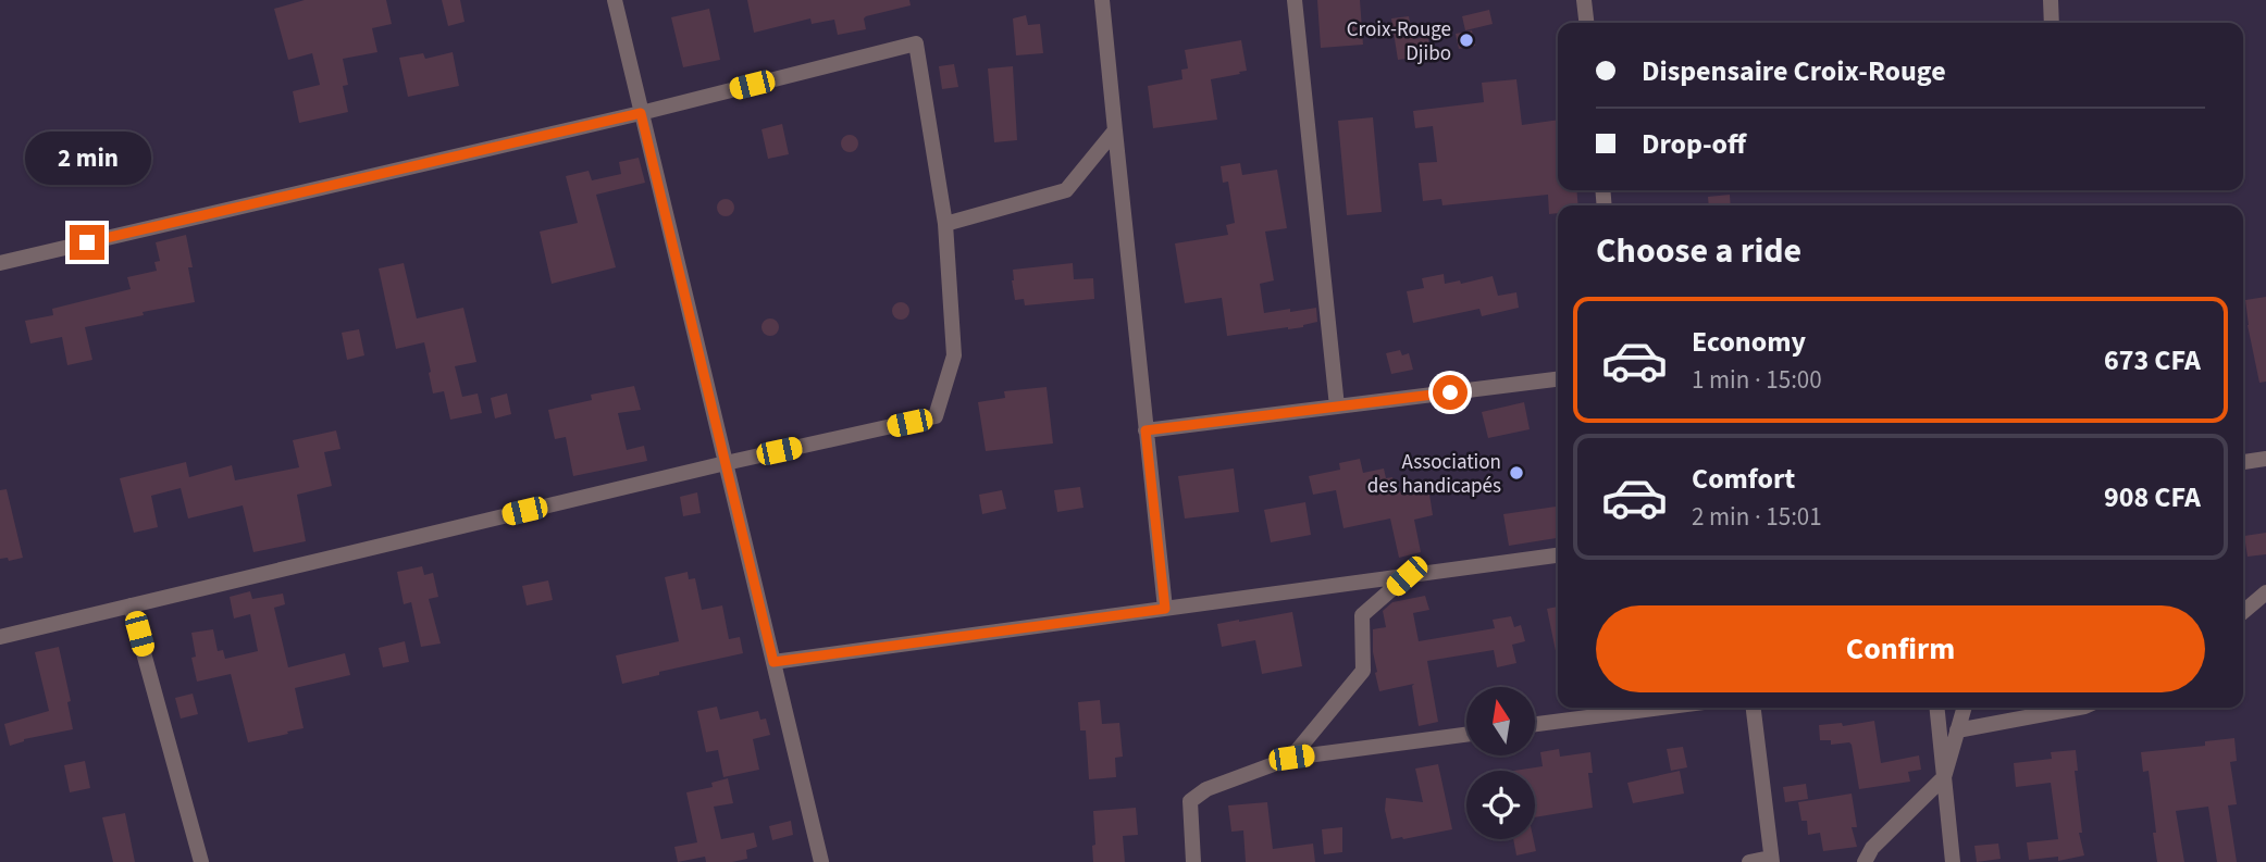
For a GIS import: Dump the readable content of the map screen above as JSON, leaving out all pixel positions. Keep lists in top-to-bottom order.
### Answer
{
  "places": ["Croix-Rouge Djibo", "Association des handicapés"],
  "north": "top",
  "page": {
    "banner": ["Dispensaire Croix-Rouge", "Drop-off"],
    "bubble": "2 min",
    "heading": "Choose a ride",
    "list": [
      {
        "name": "Economy",
        "note": "1 min · 15:00",
        "value": "673 CFA"
      },
      {
        "name": "Comfort",
        "note": "2 min · 15:01",
        "value": "908 CFA"
      }
    ],
    "buttons": "Confirm"
  }
}
